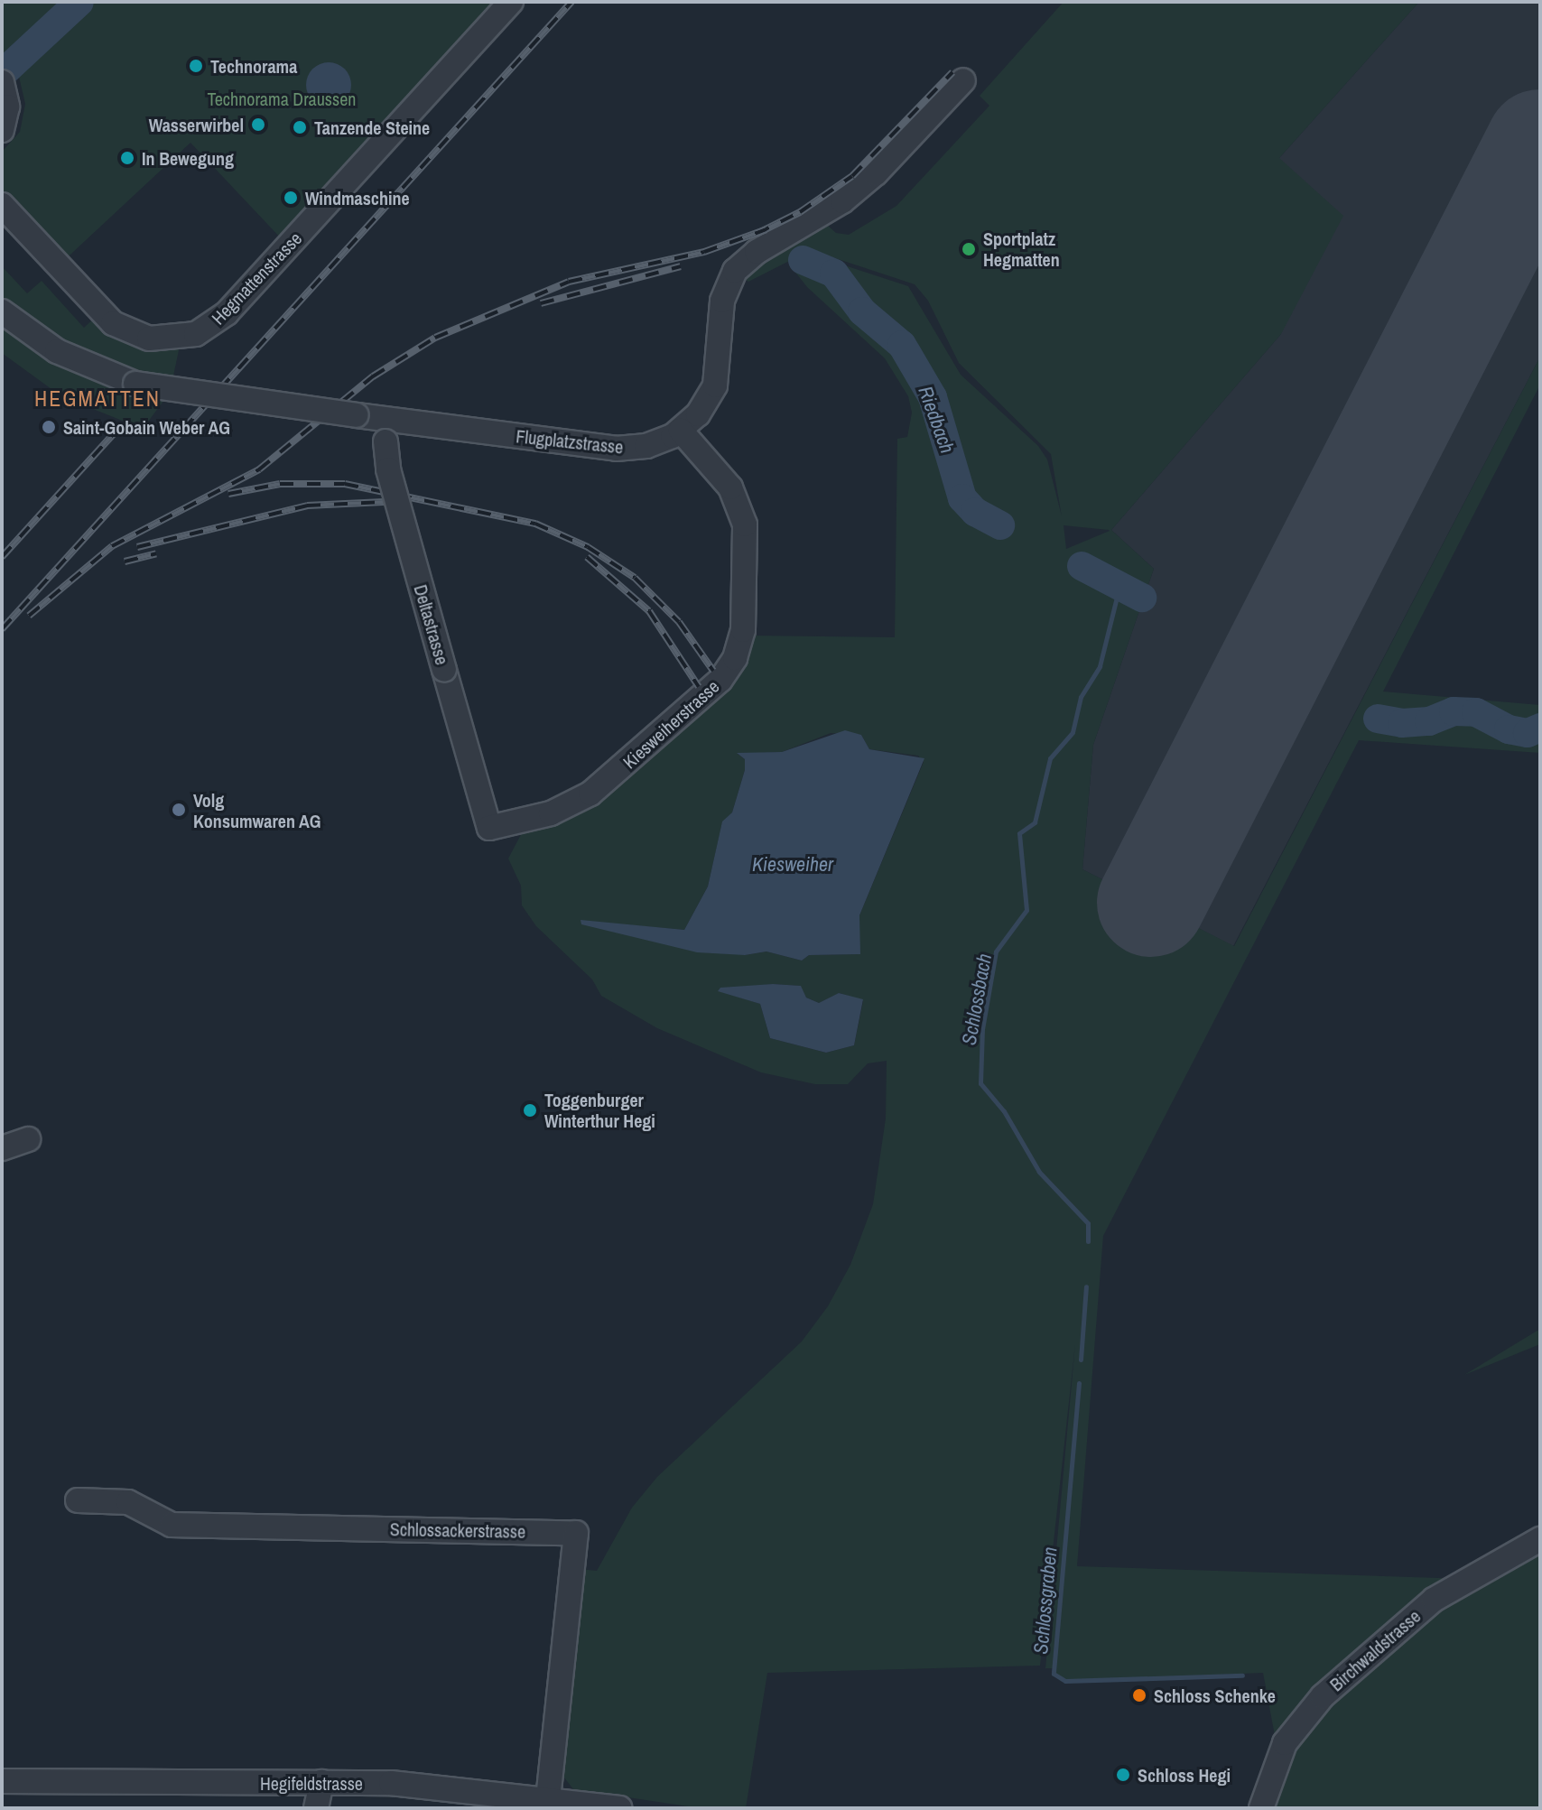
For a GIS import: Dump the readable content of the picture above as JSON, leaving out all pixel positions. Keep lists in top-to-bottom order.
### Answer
{
  "streets": {
    "street": [
      "Hegmattenstrasse",
      "Flugplatzstrasse",
      "Deltastrasse",
      "Kiesweiherstrasse",
      "Schlossackerstrasse",
      "Birchwaldstrasse",
      "Hegifeldstrasse"
    ]
  },
  "crossings": [
    ["Flugplatzstrasse", "Deltastrasse"],
    ["Flugplatzstrasse", "Kiesweiherstrasse"],
    ["Deltastrasse", "Kiesweiherstrasse"],
    ["Schlossackerstrasse", "Hegifeldstrasse"]
  ],
  "districts": ["HEGMATTEN"],
  "water": [
    "Riedbach",
    "Kiesweiher",
    "Schlossbach",
    "Schlossgraben"
  ],
  "parks": ["Technorama Draussen"],
  "places": [
    "Technorama",
    "Wasserwirbel",
    "Tanzende Steine",
    "In Bewegung",
    "Windmaschine",
    "Sportplatz Hegmatten",
    "Saint-Gobain Weber AG",
    "Volg Konsumwaren AG",
    "Toggenburger Winterthur Hegi",
    "Schloss Schenke",
    "Schloss Hegi"
  ]
}
